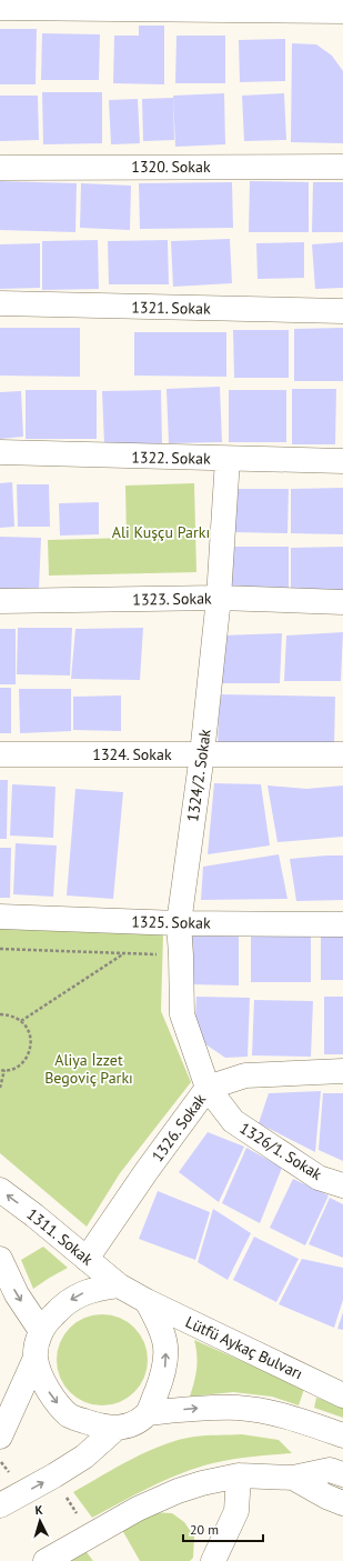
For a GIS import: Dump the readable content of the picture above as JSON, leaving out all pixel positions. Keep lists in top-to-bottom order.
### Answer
{
  "streets": {
    "street": [
      "1320. Sokak",
      "1321. Sokak",
      "1322. Sokak",
      "1323. Sokak",
      "1324. Sokak",
      "1324/2. Sokak",
      "1325. Sokak",
      "1326. Sokak",
      "1326/1. Sokak",
      "1311. Sokak",
      "Lütfü Aykaç Bulvarı"
    ]
  },
  "crossings": [
    ["1322. Sokak", "1324/2. Sokak"],
    ["1323. Sokak", "1324/2. Sokak"],
    ["1324. Sokak", "1324/2. Sokak"],
    ["1324/2. Sokak", "1325. Sokak"],
    ["1324/2. Sokak", "1326. Sokak"],
    ["1324/2. Sokak", "1326/1. Sokak"],
    ["1326. Sokak", "1326/1. Sokak"],
    ["1326. Sokak", "1311. Sokak"],
    ["1311. Sokak", "Lütfü Aykaç Bulvarı"]
  ],
  "parks": ["Ali Kuşçu Parkı", "Aliya İzzet Begoviç Parkı"],
  "scale_bar": "20 m",
  "north": "top"
}
